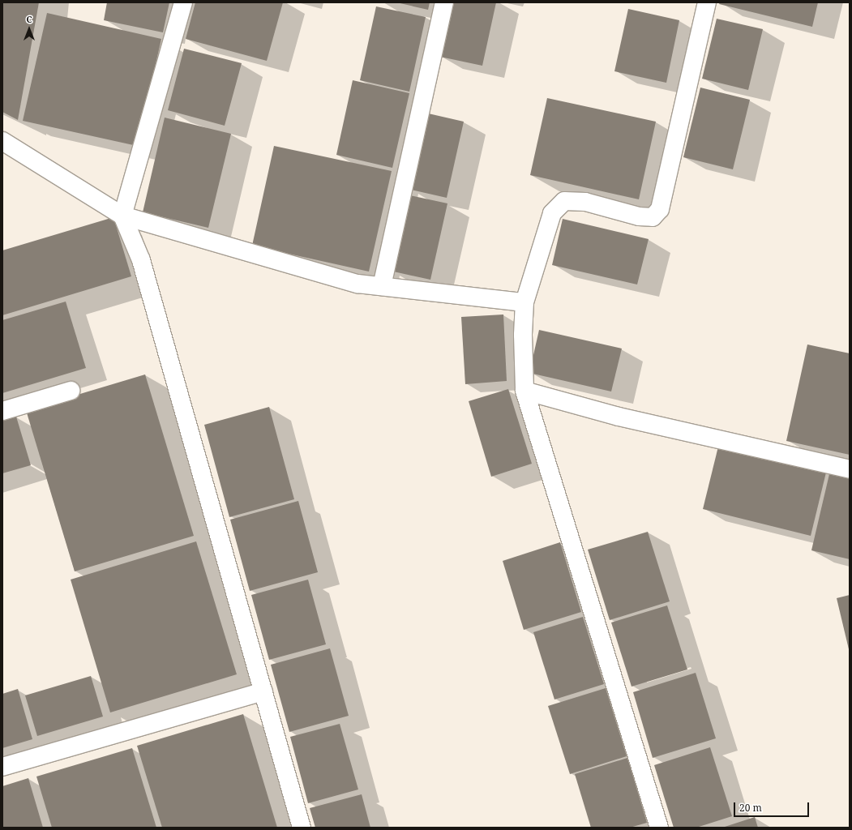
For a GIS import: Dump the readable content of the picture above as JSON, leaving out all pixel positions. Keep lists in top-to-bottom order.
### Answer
{
  "scale_bar": "20 m",
  "north": "top"
}
